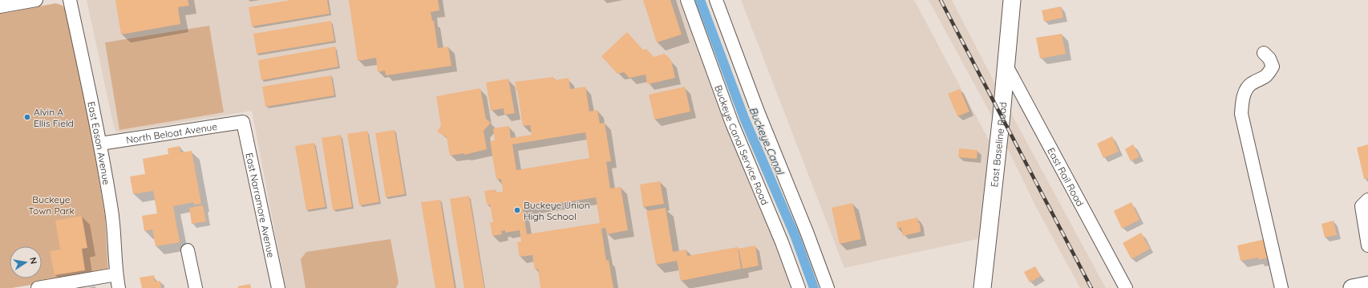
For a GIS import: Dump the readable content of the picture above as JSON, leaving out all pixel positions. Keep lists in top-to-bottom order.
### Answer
{
  "streets": {
    "main road": ["East Baseline Road"],
    "street": [
      "North Beloat Avenue",
      "East Eason Avenue",
      "Buckeye Canal Service Road",
      "East Rail Road",
      "East Narramore Avenue"
    ]
  },
  "crossings": [
    ["North Beloat Avenue", "East Eason Avenue"],
    ["North Beloat Avenue", "East Narramore Avenue"],
    ["East Baseline Road", "East Rail Road"]
  ],
  "water": ["Buckeye Canal"],
  "parks": ["Buckeye Town Park"],
  "places": ["Alvin A Ellis Field", "Buckeye Union High School"],
  "north": "right"
}
